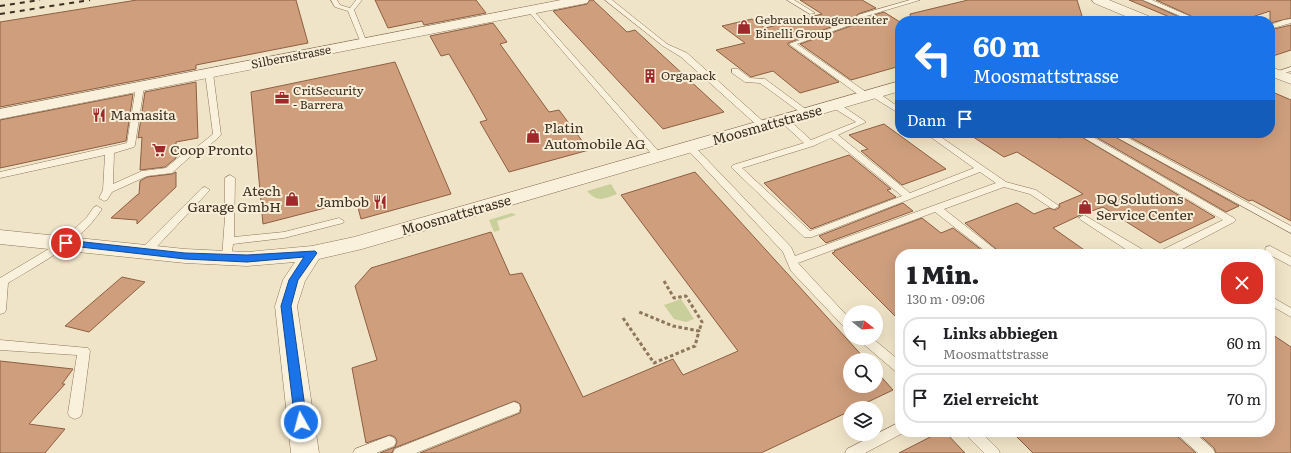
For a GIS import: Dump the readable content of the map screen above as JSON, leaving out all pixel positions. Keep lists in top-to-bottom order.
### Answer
{
  "streets": {
    "street": ["Silbernstrasse", "Moosmattstrasse"]
  },
  "places": {
    "shop": [
      "Gebrauchtwagencenter Binelli Group",
      "Platin Automobile AG",
      "Atech Garage GmbH",
      "DQ Solutions Service Center"
    ],
    "building": ["Orgapack"],
    "office": ["CritSecurity - Barrera"],
    "restaurant": ["Mamasita", "Jambob"],
    "supermarket": ["Coop Pronto"]
  },
  "north": "right",
  "page": {
    "turn": ["60 m", "Moosmattstrasse"],
    "then": "Dann",
    "heading": ["1 Min.", "130 m · 09:06"],
    "list": [
      {
        "name": "Links abbiegen",
        "note": "Moosmattstrasse",
        "value": "60 m"
      },
      {
        "name": "Ziel erreicht",
        "value": "70 m"
      }
    ]
  }
}
